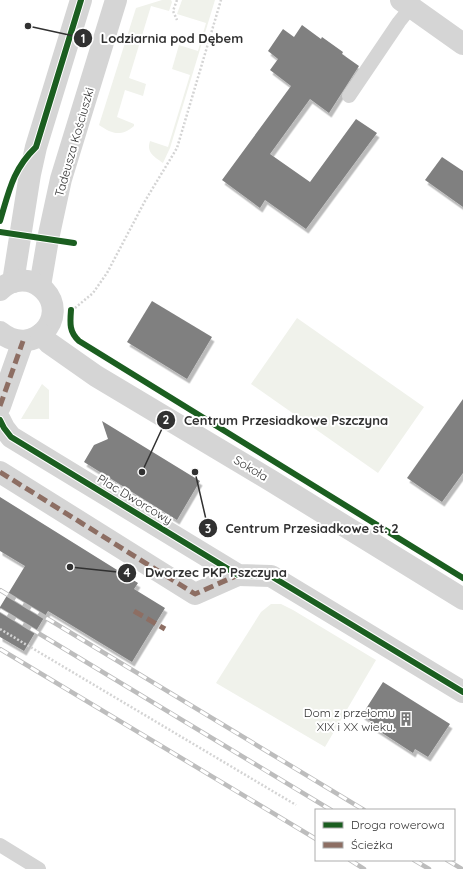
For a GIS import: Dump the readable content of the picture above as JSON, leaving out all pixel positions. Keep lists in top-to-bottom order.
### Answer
{
  "streets": {
    "street": ["Tadeusza Kościuszki", "Sokoła", "Plac Dworcowy"]
  },
  "places": {
    "other": [
      "Lodziarnia pod Dębem",
      "Centrum Przesiadkowe Pszczyna",
      "Centrum Przesiadkowe st. 2",
      "Dworzec PKP Pszczyna"
    ],
    "building": ["Dom z przełomu XIX i XX wieku."]
  },
  "legend": ["Droga rowerowa", "Ścieżka"]
}
